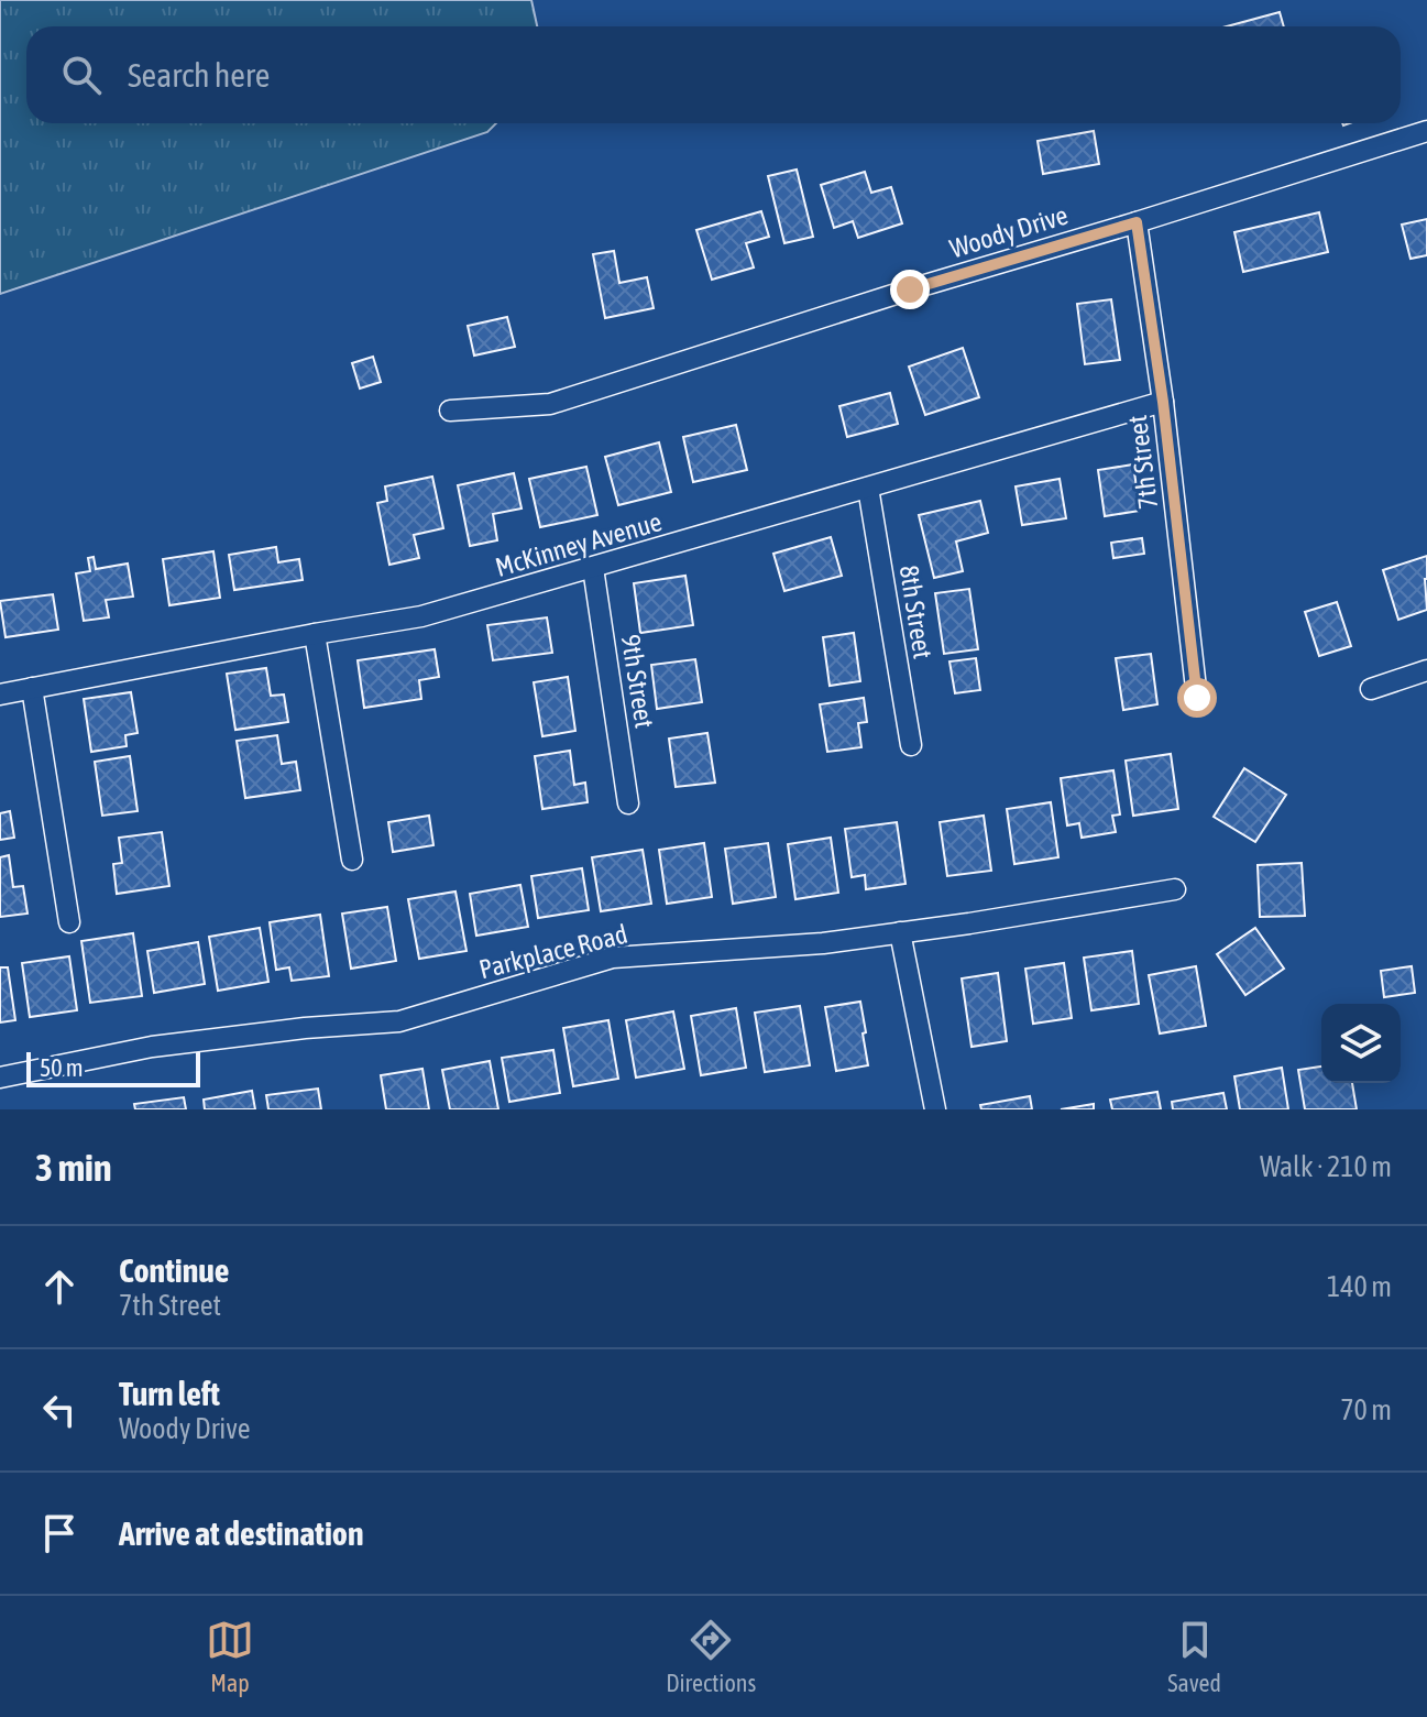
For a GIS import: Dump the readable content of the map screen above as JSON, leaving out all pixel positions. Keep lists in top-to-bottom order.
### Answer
{
  "streets": {
    "street": [
      "Woody Drive",
      "7th Street",
      "McKinney Avenue",
      "8th Street",
      "9th Street",
      "Parkplace Road"
    ]
  },
  "crossings": [
    ["Woody Drive", "7th Street"],
    ["7th Street", "McKinney Avenue"],
    ["McKinney Avenue", "8th Street"],
    ["McKinney Avenue", "9th Street"]
  ],
  "scale_bar": "50 m",
  "page": {
    "search": "Search here",
    "scale": "50 m",
    "heading": ["3 min", "Walk · 210 m"],
    "list": [
      ["Continue", "7th Street", "140 m"],
      ["Turn left", "Woody Drive", "70 m"],
      "Arrive at destination"
    ],
    "nav": ["Map", "Directions", "Saved"]
  }
}
